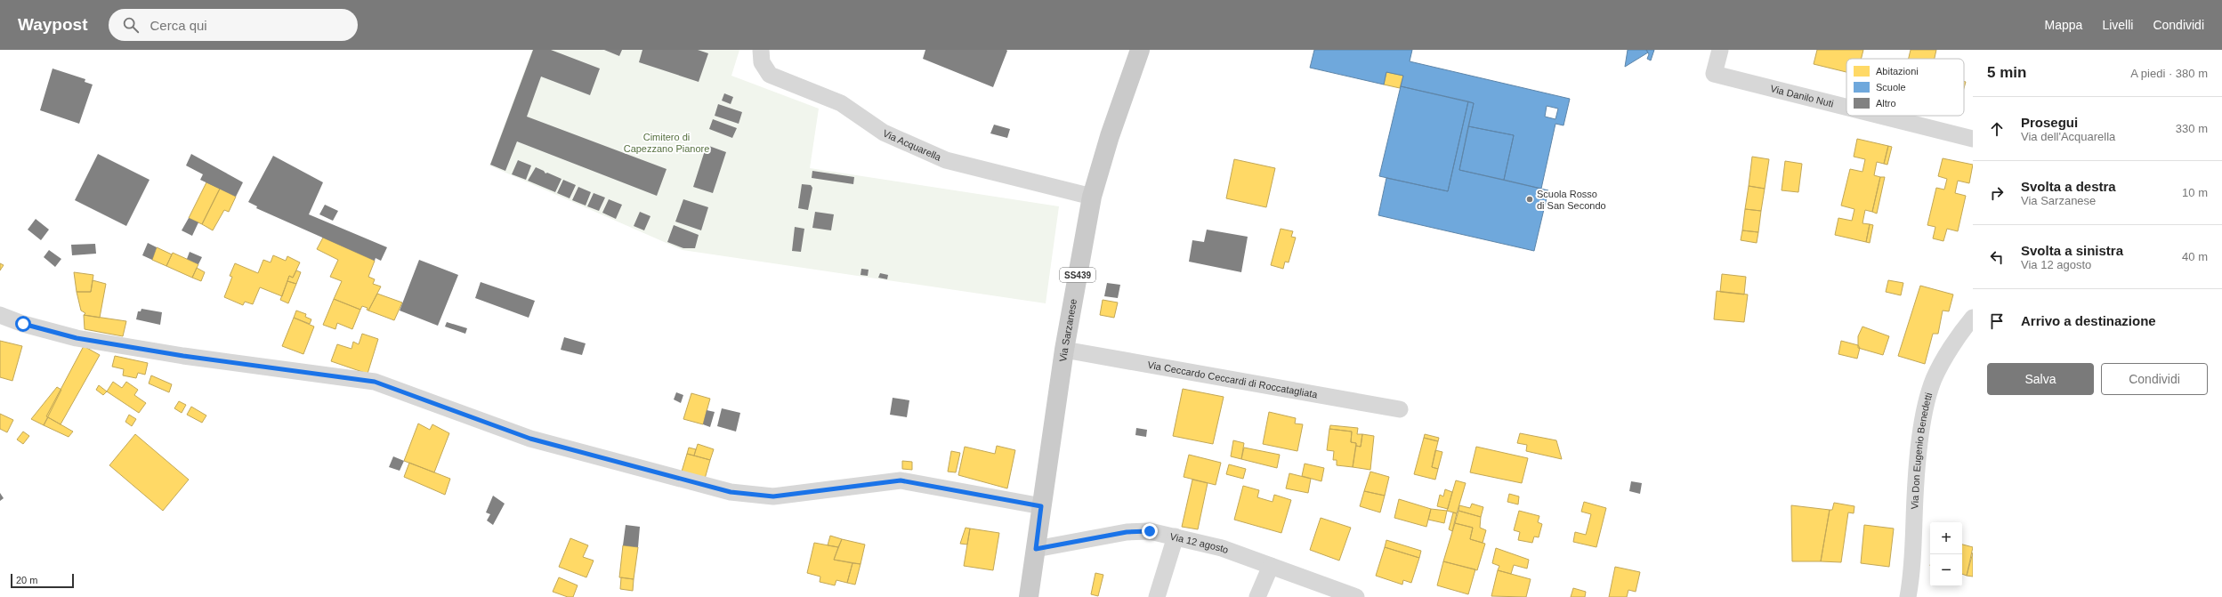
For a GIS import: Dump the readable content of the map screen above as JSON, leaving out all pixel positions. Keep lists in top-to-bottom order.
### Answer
{
  "streets": {
    "main road": ["SS439", "Via Sarzanese"],
    "street": [
      "Via Danilo Nuti",
      "Via Acquarella",
      "Via Ceccardo Ceccardi di Roccatagliata",
      "Via Don Eugenio Benedetti",
      "Via 12 agosto"
    ]
  },
  "crossings": [
    ["Via Acquarella", "Via Sarzanese"],
    ["Via Sarzanese", "Via Ceccardo Ceccardi di Roccatagliata"],
    ["Via Sarzanese", "Via 12 agosto"]
  ],
  "parks": ["Cimitero di Capezzano Pianore"],
  "places": ["Scuola Rosso di San Secondo"],
  "legend": ["Abitazioni", "Scuole", "Altro"],
  "scale_bar": "20 m",
  "page": {
    "header": "Waypost",
    "search": "Cerca qui",
    "nav": ["Mappa", "Livelli", "Condividi"],
    "heading": ["5 min", "A piedi · 380 m"],
    "list": [
      ["Prosegui", "Via dell'Acquarella", "330 m"],
      ["Svolta a destra", "Via Sarzanese", "10 m"],
      ["Svolta a sinistra", "Via 12 agosto", "40 m"],
      "Arrivo a destinazione"
    ],
    "buttons": ["Salva", "Condividi"],
    "map_buttons": ["+", "−"],
    "scale": "20 m"
  }
}
